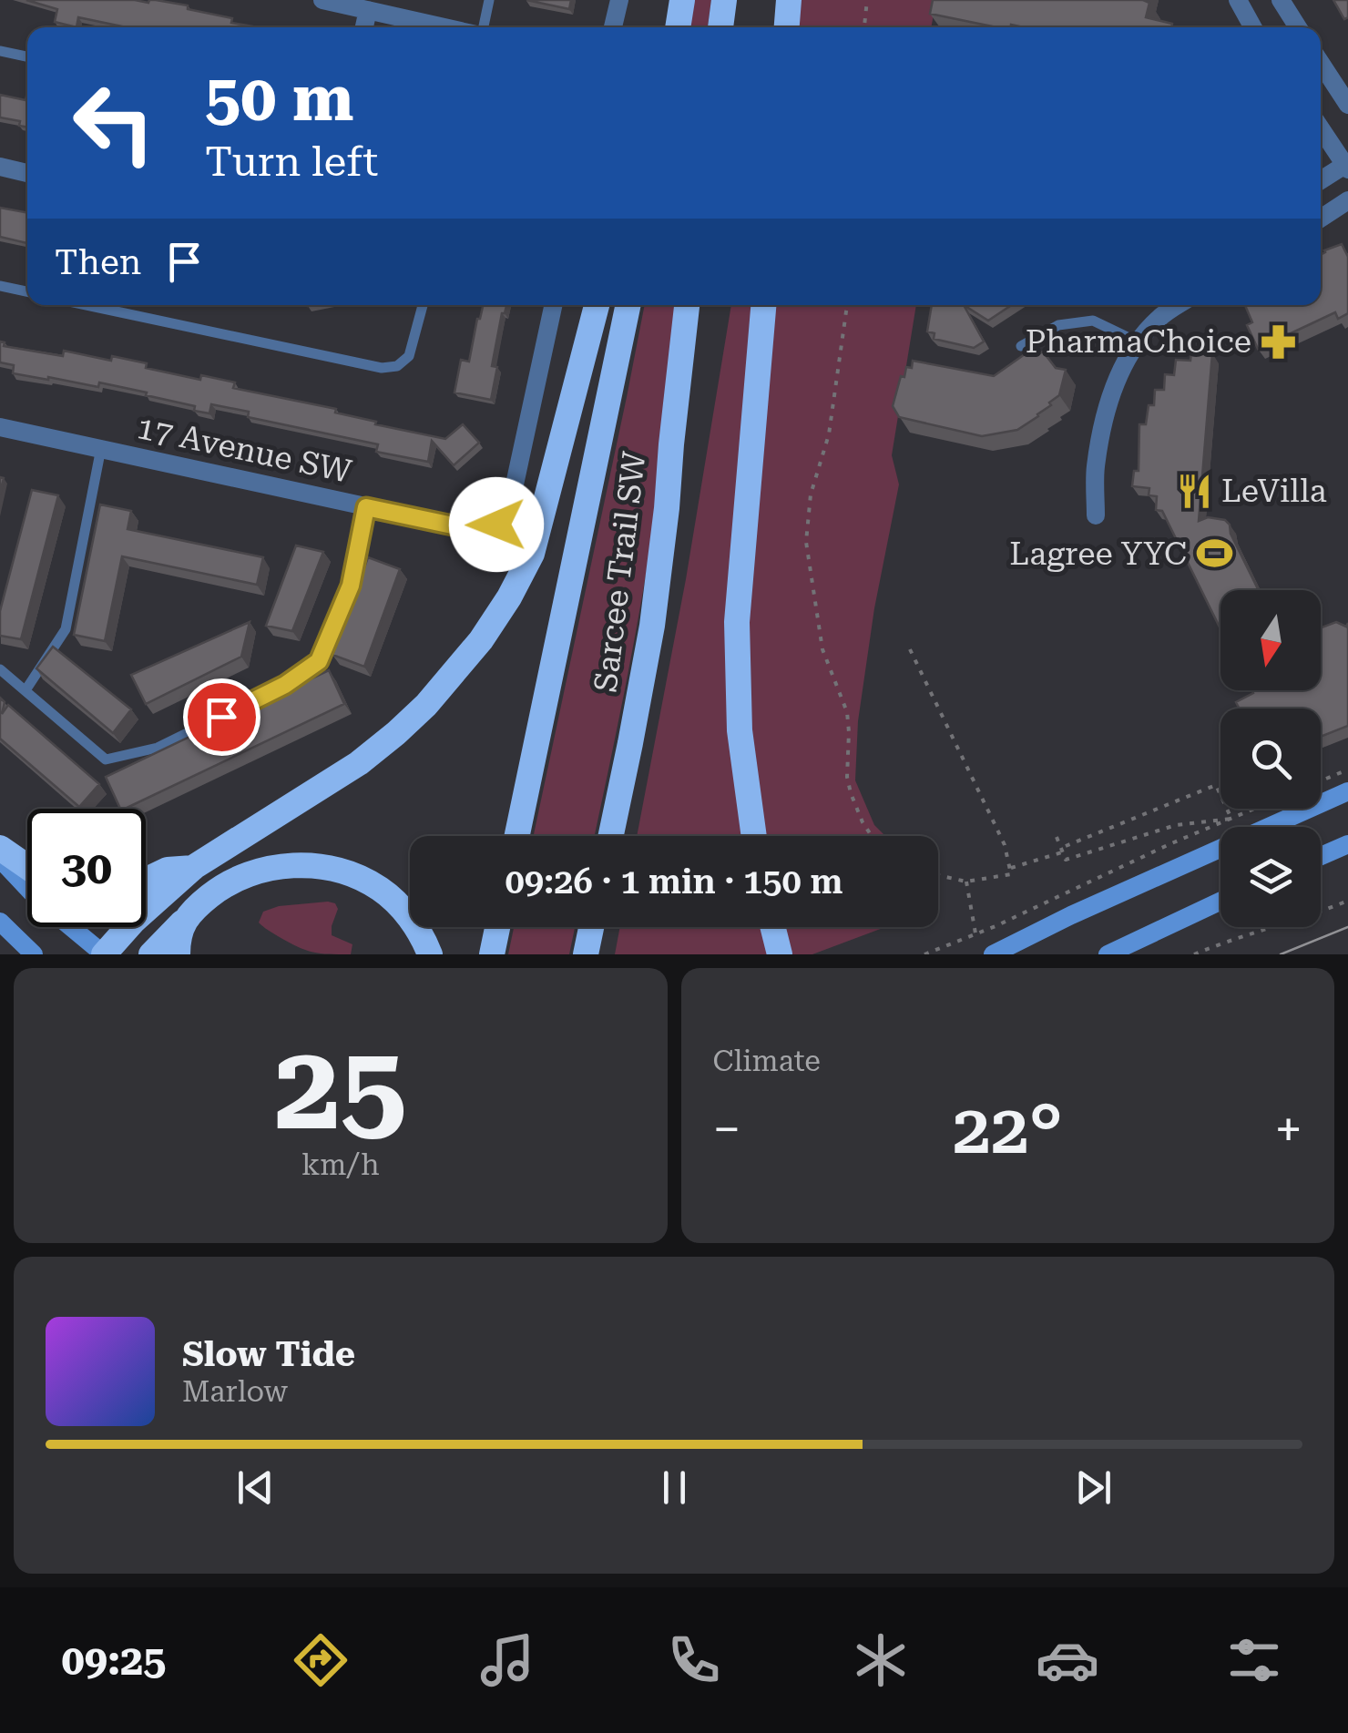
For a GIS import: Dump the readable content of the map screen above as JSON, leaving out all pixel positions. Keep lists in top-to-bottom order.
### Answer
{
  "streets": {
    "highway": ["Sarcee Trail SW"],
    "street": ["17 Avenue SW"]
  },
  "places": {
    "pharmacy": ["PharmaChoice"],
    "restaurant": ["LeVilla"],
    "sports": ["Lagree YYC"]
  },
  "north": "bottom",
  "page": {
    "turn": ["50 m", "Turn left"],
    "then": "Then",
    "limit": "30",
    "trip": "09:26 · 1 min · 150 m",
    "tile": [
      ["25", "km/h"],
      "Climate"
    ],
    "heat": ["−", "22°", "+"],
    "song": ["Slow Tide", "Marlow"],
    "tabs": "09:25"
  }
}
